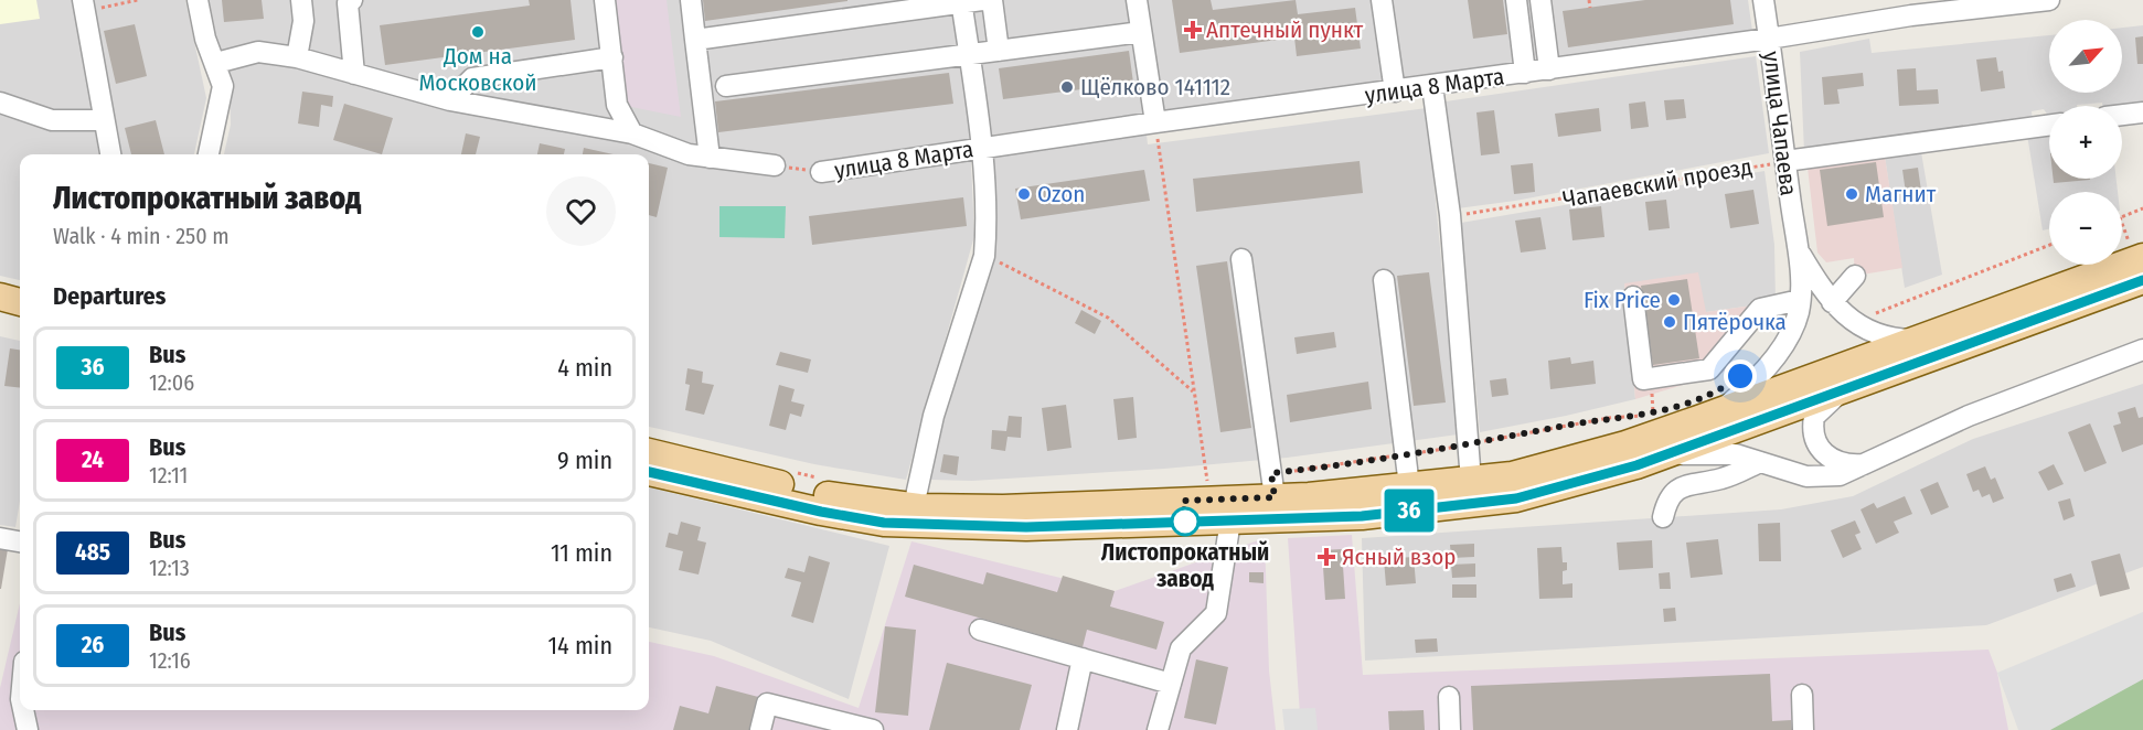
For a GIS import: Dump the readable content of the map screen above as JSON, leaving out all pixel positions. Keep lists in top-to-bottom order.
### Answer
{
  "streets": {
    "street": ["улица 8 Марта", "улица Чапаева", "Чапаевский проезд"]
  },
  "crossings": [
    ["улица 8 Марта", "улица Чапаева"],
    ["улица Чапаева", "Чапаевский проезд"]
  ],
  "places": {
    "health": ["Аптечный пункт", "Ясный взор"],
    "other": [
      "Дом на Московской",
      "Щёлково 141112",
      "Ozon",
      "Магнит",
      "Fix Price",
      "Пятёрочка",
      "Листопрокатный завод"
    ]
  },
  "lines": ["bus line 36"],
  "north": "top right",
  "page": {
    "on_map": "36",
    "map_buttons": ["+", "−"],
    "heading": [
      ["Листопрокатный завод", "Walk · 4 min · 250 m"],
      "Departures"
    ],
    "list": [
      {
        "mark": "36",
        "name": "Bus",
        "note": "12:06",
        "value": "4 min"
      },
      {
        "mark": "24",
        "name": "Bus",
        "note": "12:11",
        "value": "9 min"
      },
      {
        "mark": "485",
        "name": "Bus",
        "note": "12:13",
        "value": "11 min"
      },
      {
        "mark": "26",
        "name": "Bus",
        "note": "12:16",
        "value": "14 min"
      }
    ]
  }
}
